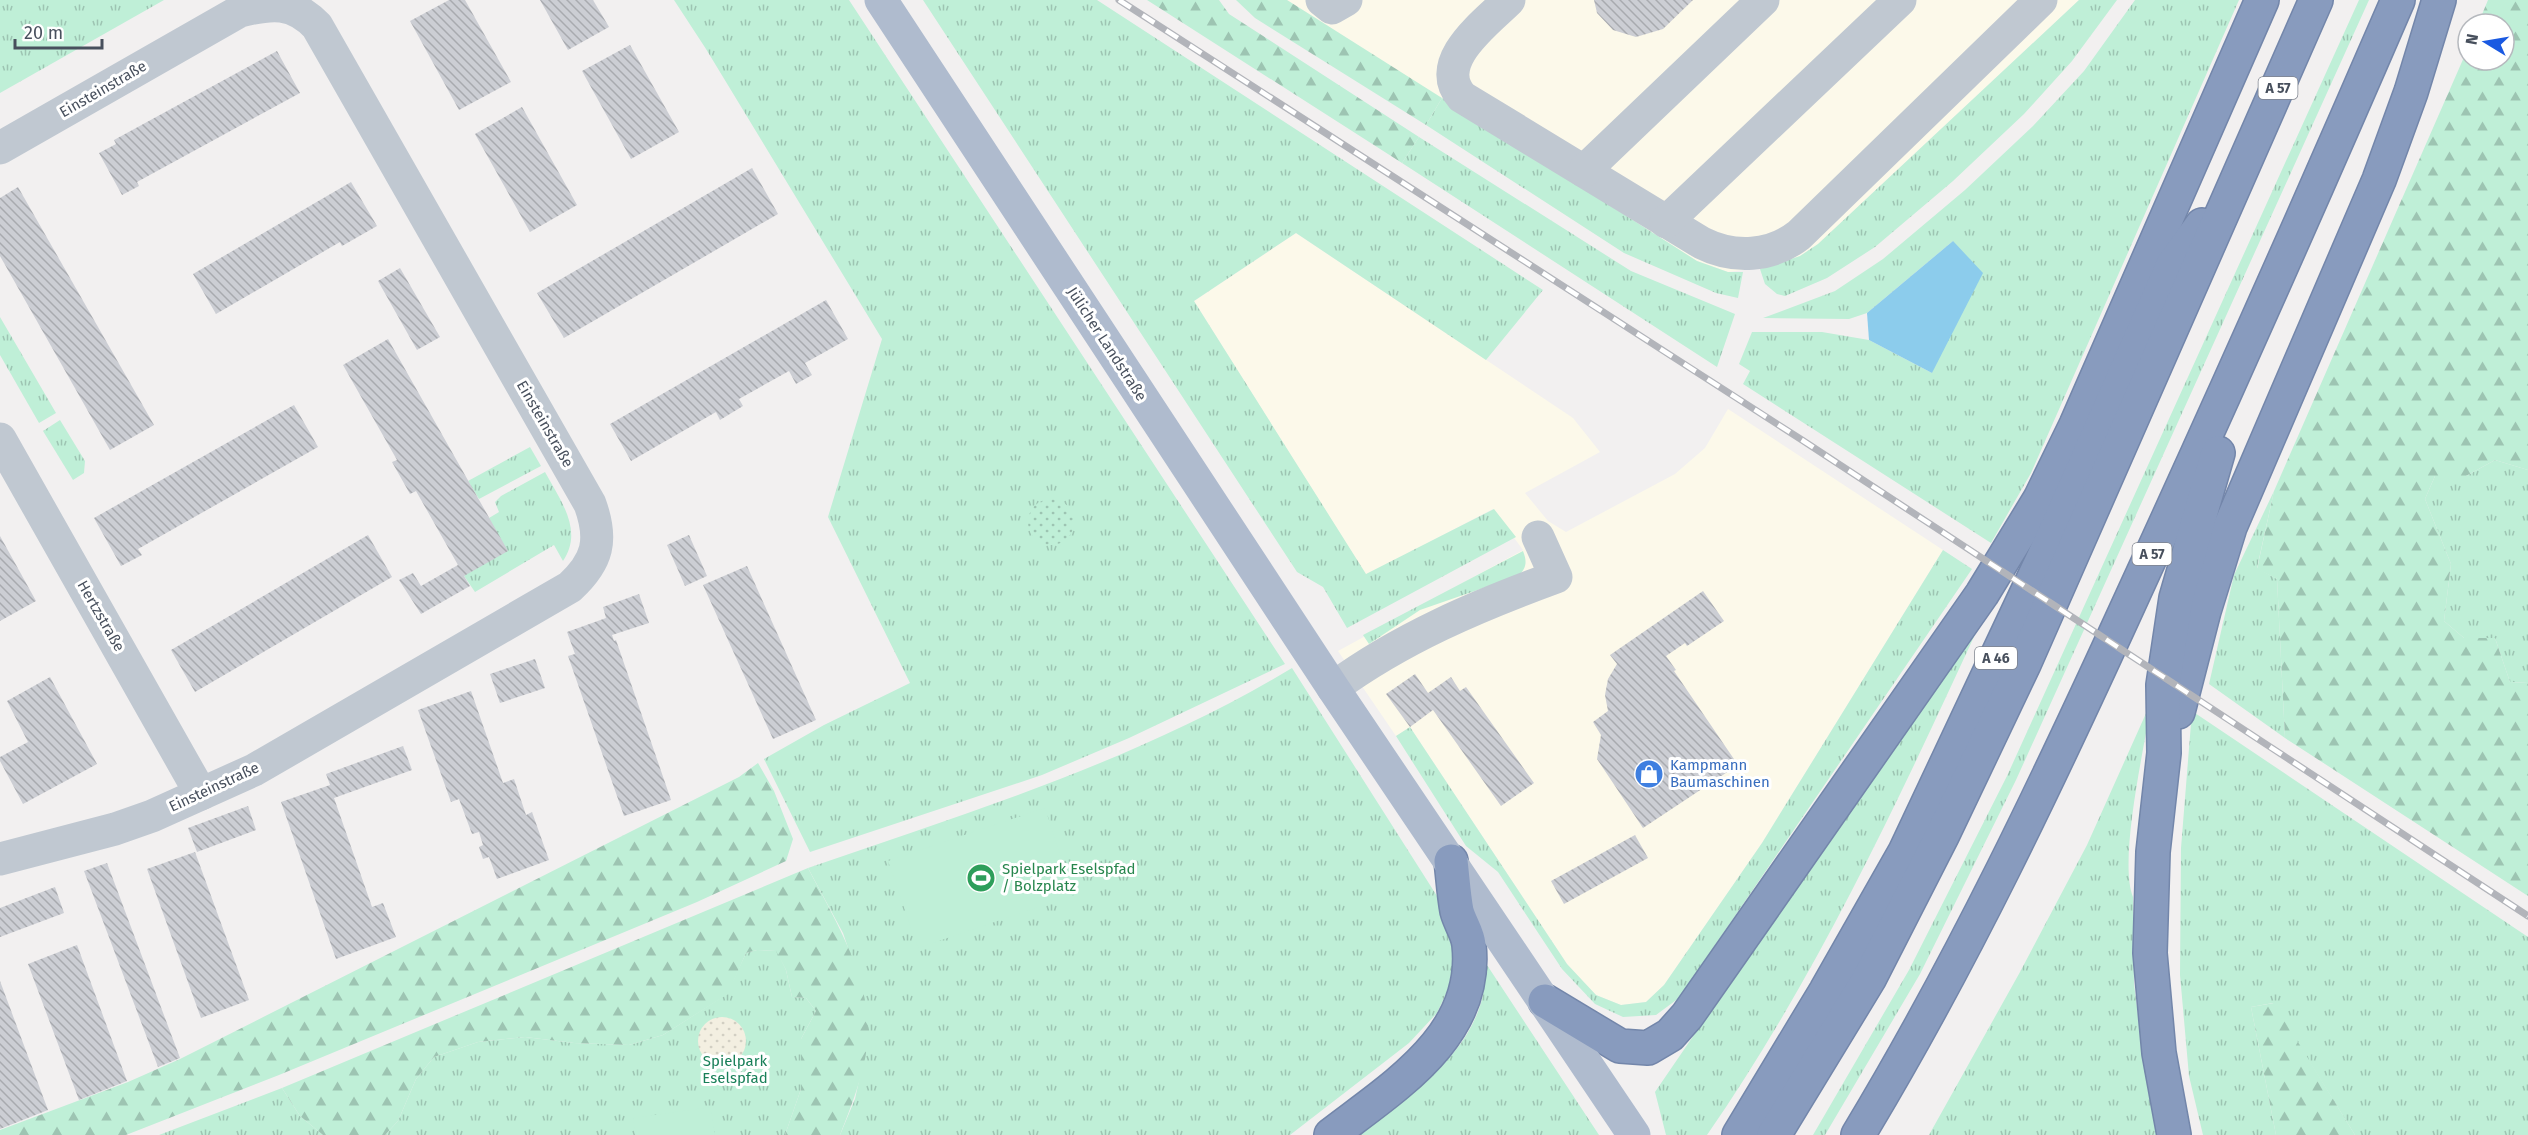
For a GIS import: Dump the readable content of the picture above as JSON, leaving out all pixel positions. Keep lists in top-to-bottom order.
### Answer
{
  "streets": {
    "highway": ["A 57", "A 46"],
    "main road": ["Jülicher Landstraße"],
    "street": ["Einsteinstraße", "Hertzstraße"]
  },
  "crossings": [
    ["A 57", "A 46"],
    ["Einsteinstraße", "Hertzstraße"]
  ],
  "parks": ["Spielpark Eselspfad"],
  "places": {
    "shop": ["Kampmann Baumaschinen"],
    "sports": ["Spielpark Eselspfad / Bolzplatz"]
  },
  "scale_bar": "20 m",
  "north": "left"
}
